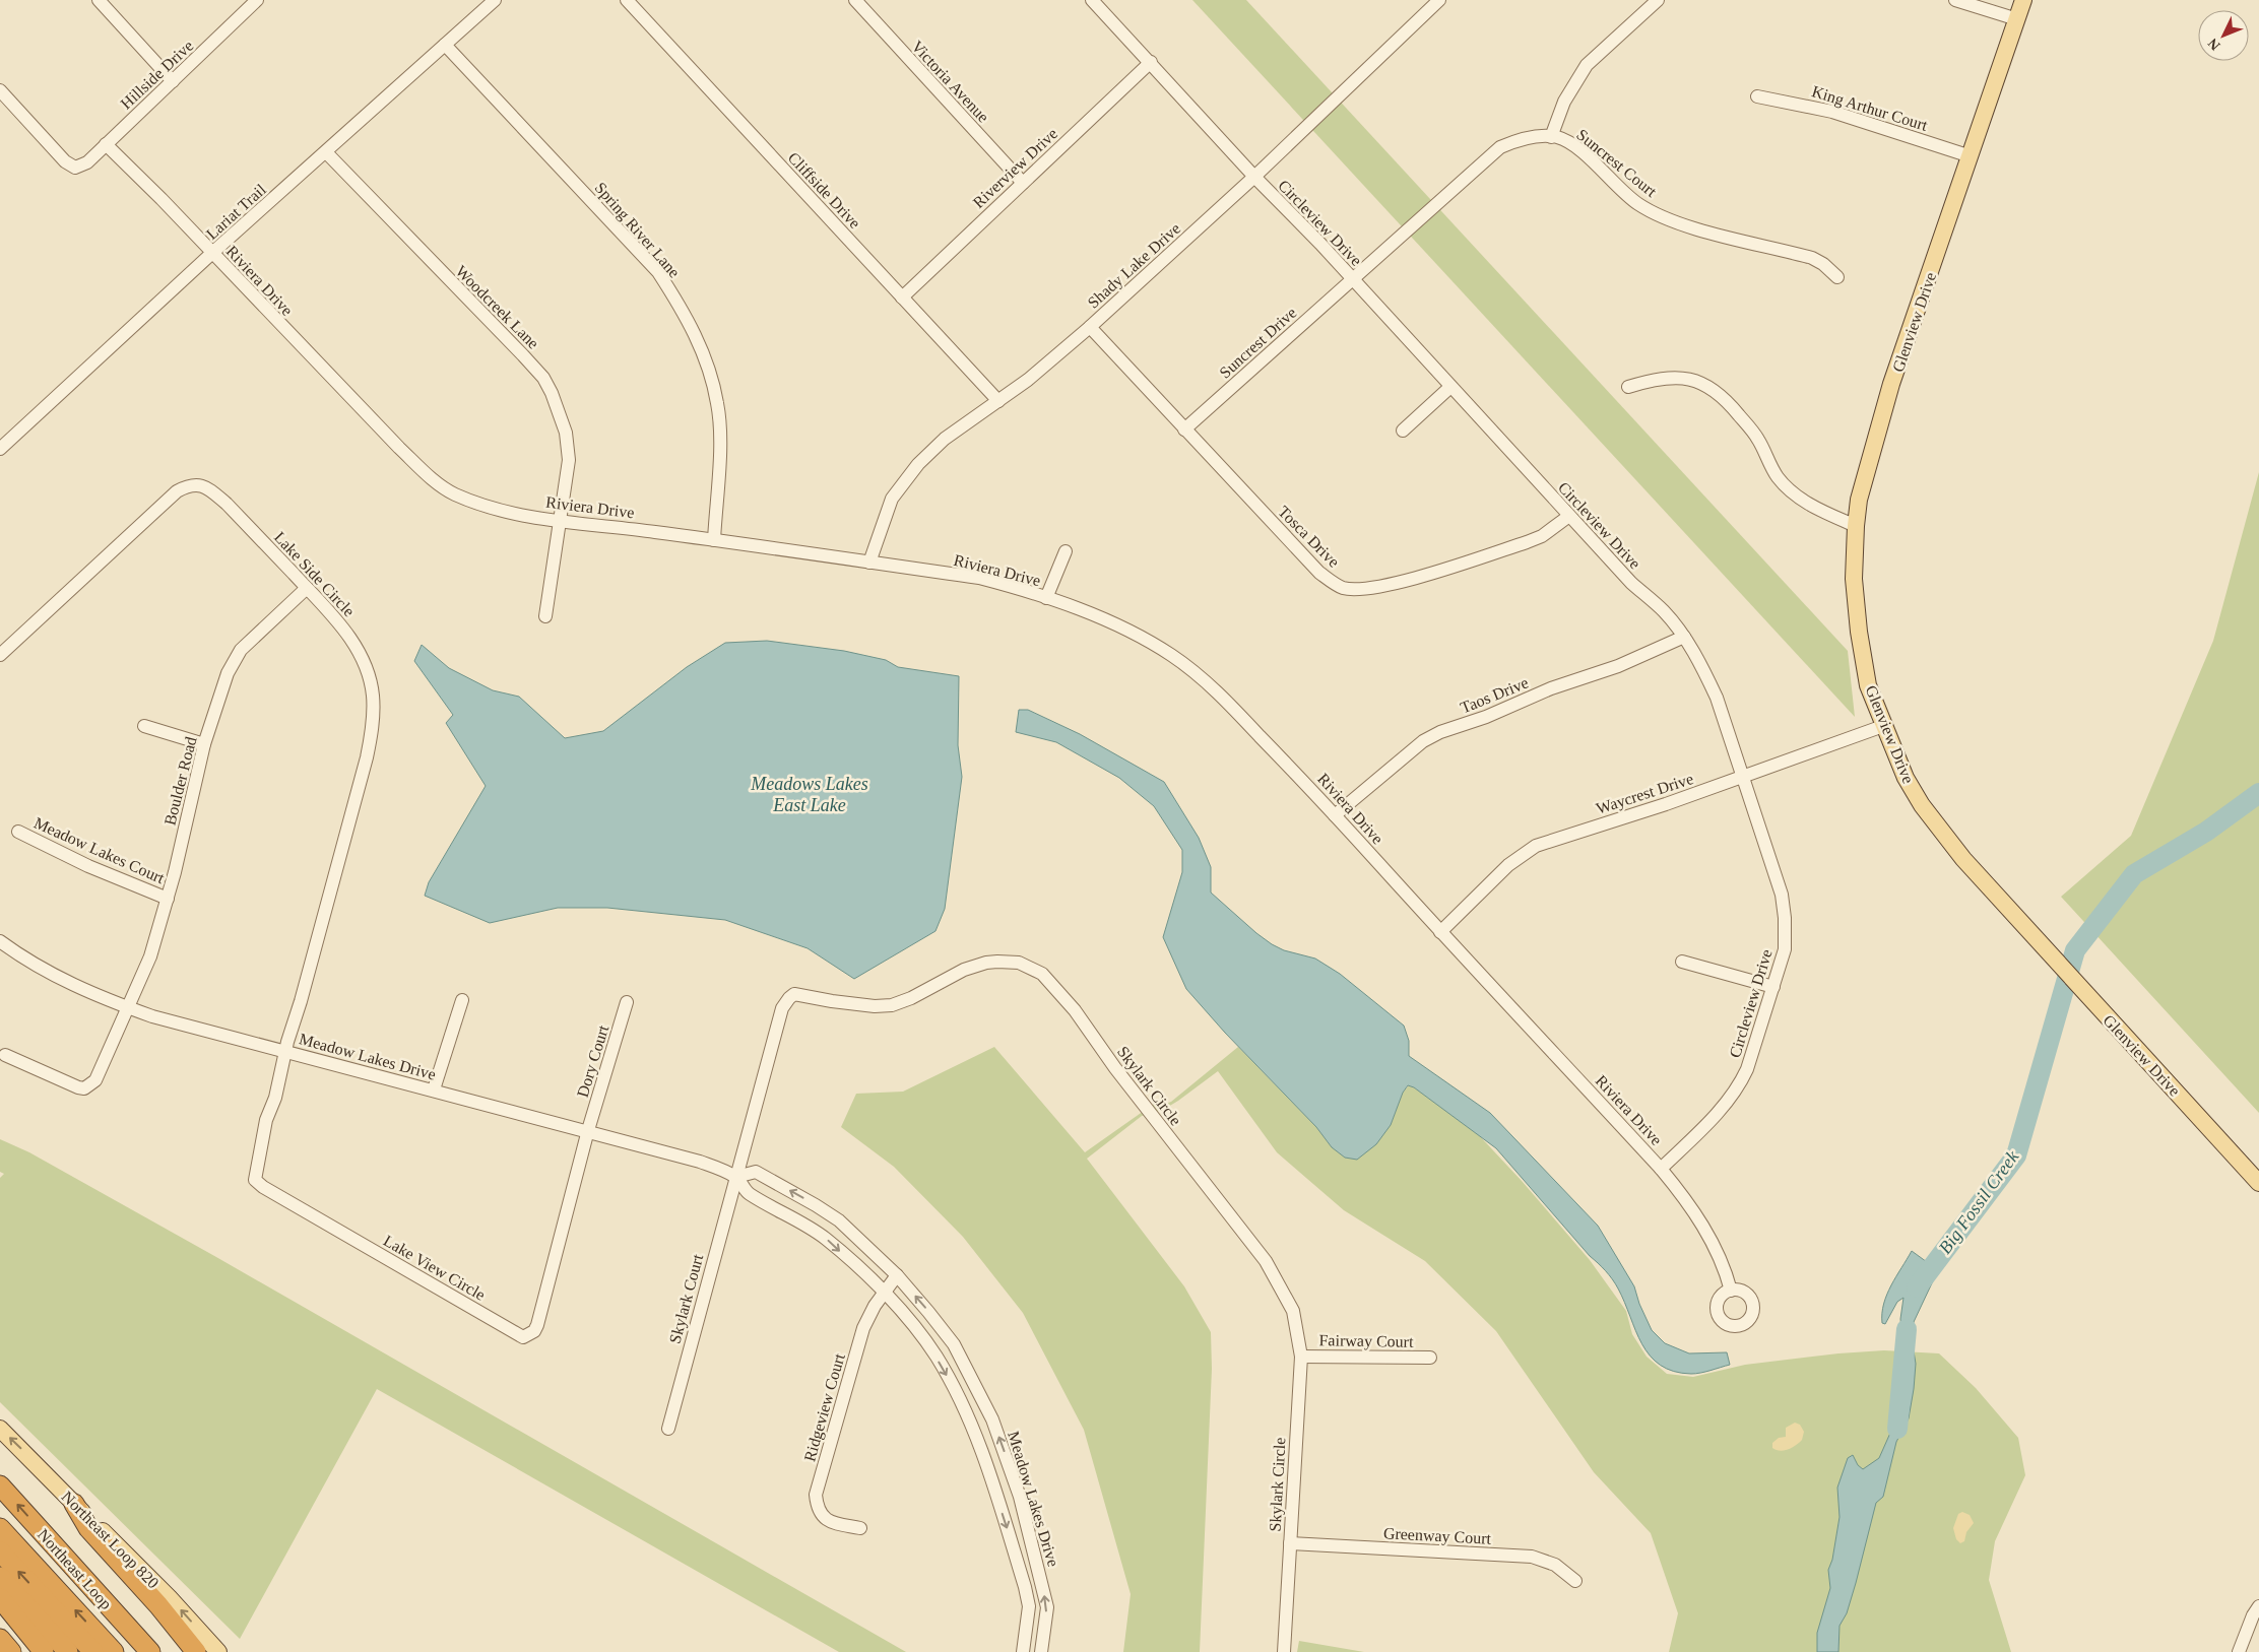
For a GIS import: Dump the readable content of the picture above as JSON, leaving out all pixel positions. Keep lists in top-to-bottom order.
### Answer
{
  "streets": {
    "highway": ["Northeast Loop"],
    "main road": ["Glenview Drive", "Northeast Loop 820"],
    "street": [
      "Hillside Drive",
      "Victoria Avenue",
      "King Arthur Court",
      "Suncrest Court",
      "Riverview Drive",
      "Cliffside Drive",
      "Lariat Trail",
      "Circleview Drive",
      "Spring River Lane",
      "Shady Lake Drive",
      "Riviera Drive",
      "Woodcreek Lane",
      "Suncrest Drive",
      "Tosca Drive",
      "Lake Side Circle",
      "Taos Drive",
      "Boulder Road",
      "Waycrest Drive",
      "Meadow Lakes Court",
      "Meadow Lakes Drive",
      "Dory Court",
      "Skylark Circle",
      "Lake View Circle",
      "Skylark Court",
      "Fairway Court",
      "Ridgeview Court",
      "Greenway Court"
    ]
  },
  "crossings": [
    ["Hillside Drive", "Riviera Drive"],
    ["Victoria Avenue", "Riverview Drive"],
    ["King Arthur Court", "Glenview Drive"],
    ["Suncrest Court", "Circleview Drive"],
    ["Suncrest Court", "Suncrest Drive"],
    ["Riverview Drive", "Cliffside Drive"],
    ["Riverview Drive", "Circleview Drive"],
    ["Cliffside Drive", "Shady Lake Drive"],
    ["Lariat Trail", "Spring River Lane"],
    ["Lariat Trail", "Riviera Drive"],
    ["Lariat Trail", "Woodcreek Lane"],
    ["Circleview Drive", "Shady Lake Drive"],
    ["Circleview Drive", "Riviera Drive"],
    ["Circleview Drive", "Suncrest Drive"],
    ["Circleview Drive", "Tosca Drive"],
    ["Circleview Drive", "Taos Drive"],
    ["Circleview Drive", "Waycrest Drive"],
    ["Spring River Lane", "Riviera Drive"],
    ["Shady Lake Drive", "Riviera Drive"],
    ["Shady Lake Drive", "Tosca Drive"],
    ["Riviera Drive", "Woodcreek Lane"],
    ["Riviera Drive", "Taos Drive"],
    ["Riviera Drive", "Waycrest Drive"],
    ["Glenview Drive", "Waycrest Drive"],
    ["Suncrest Drive", "Tosca Drive"],
    ["Lake Side Circle", "Boulder Road"],
    ["Lake Side Circle", "Meadow Lakes Drive"],
    ["Lake Side Circle", "Lake View Circle"],
    ["Boulder Road", "Meadow Lakes Court"],
    ["Boulder Road", "Meadow Lakes Drive"],
    ["Meadow Lakes Drive", "Dory Court"],
    ["Meadow Lakes Drive", "Skylark Circle"],
    ["Meadow Lakes Drive", "Lake View Circle"],
    ["Meadow Lakes Drive", "Skylark Court"],
    ["Meadow Lakes Drive", "Ridgeview Court"],
    ["Dory Court", "Lake View Circle"],
    ["Skylark Circle", "Skylark Court"],
    ["Skylark Circle", "Fairway Court"],
    ["Skylark Circle", "Greenway Court"]
  ],
  "one_way": ["Northeast Loop 820"],
  "water": ["Meadows Lakes East Lake", "Big Fossil Creek"],
  "north": "bottom left"
}
